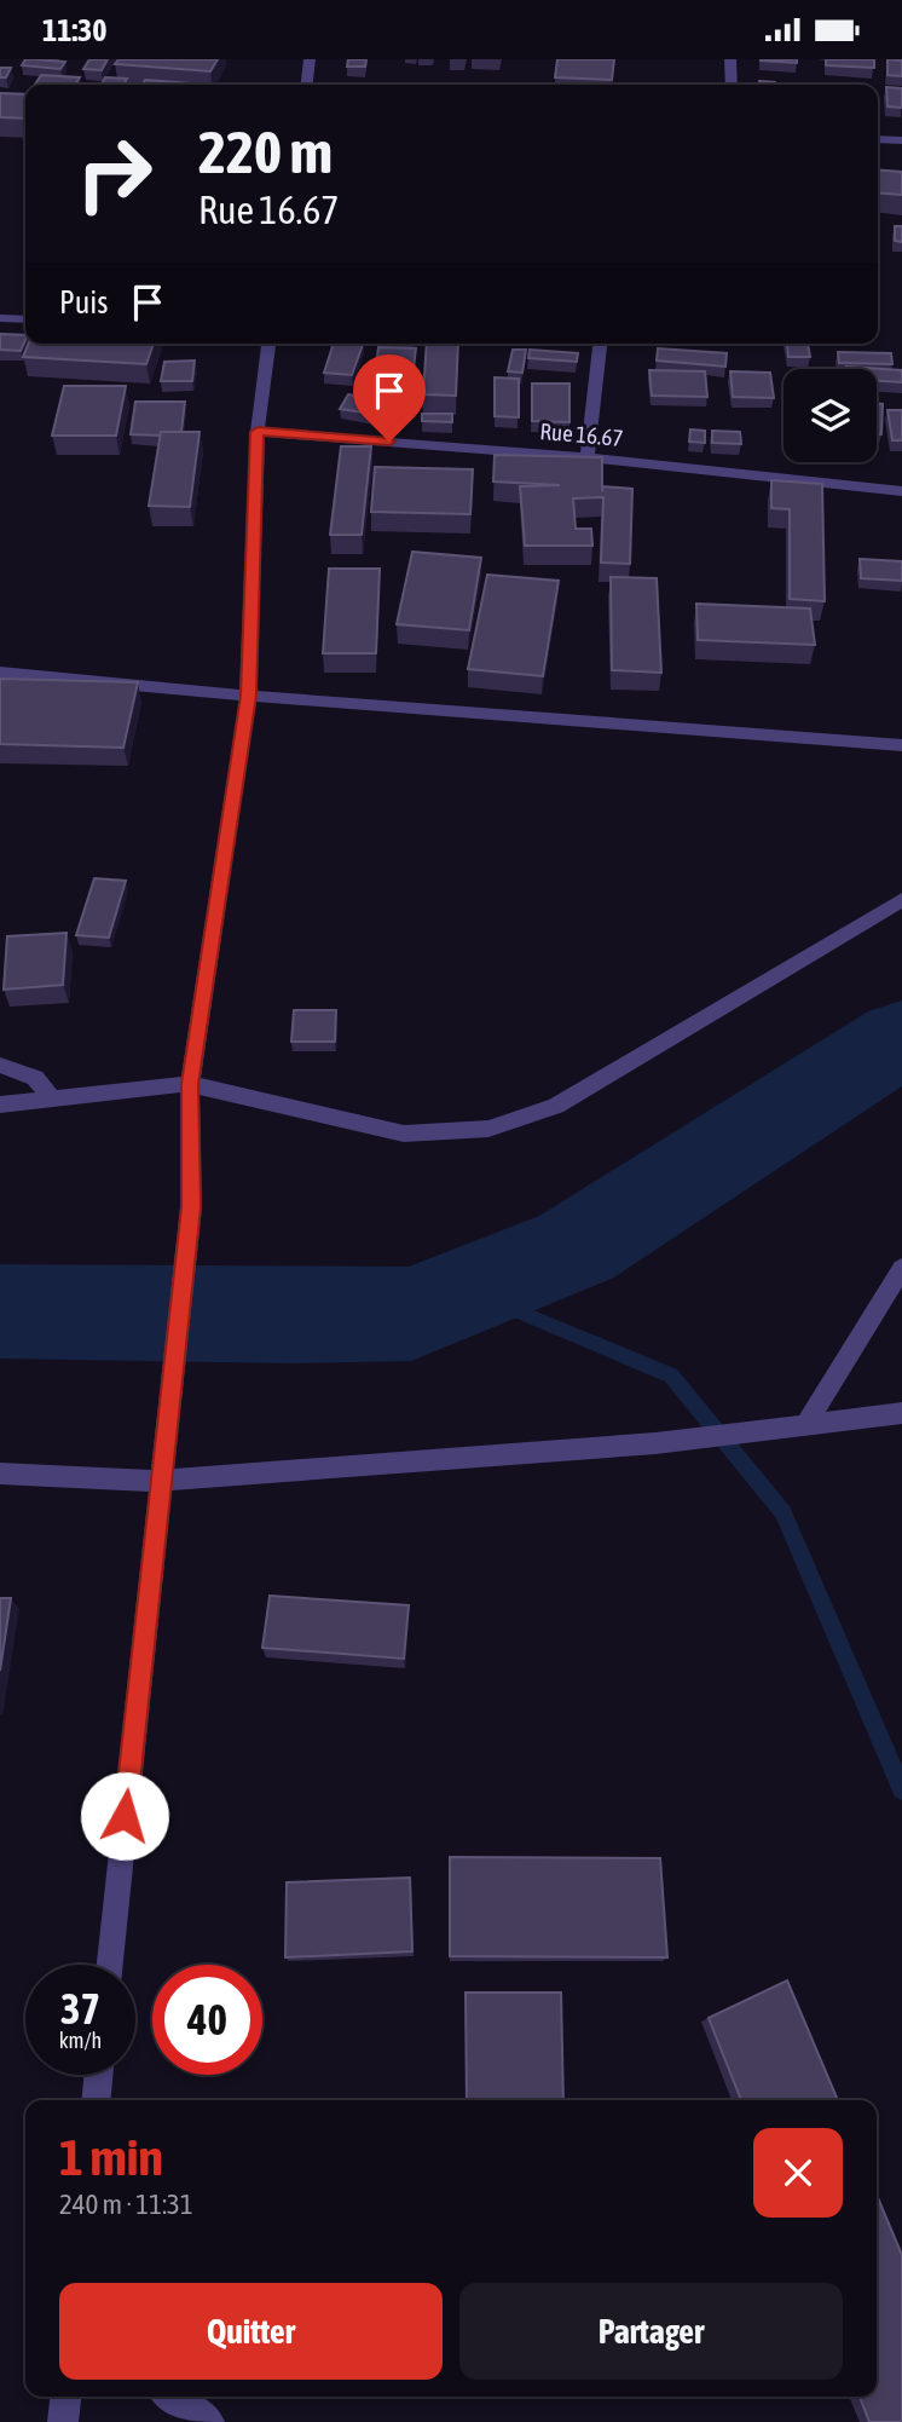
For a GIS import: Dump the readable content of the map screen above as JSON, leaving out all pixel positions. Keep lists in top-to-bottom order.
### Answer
{
  "streets": {
    "street": ["Rue 16.67"]
  },
  "page": {
    "status": "11:30",
    "turn": ["220 m", "Rue 16.67"],
    "then": "Puis",
    "speed": "37 km/h",
    "limit": "40",
    "heading": ["1 min", "240 m · 11:31"],
    "buttons": ["Quitter", "Partager"]
  }
}
